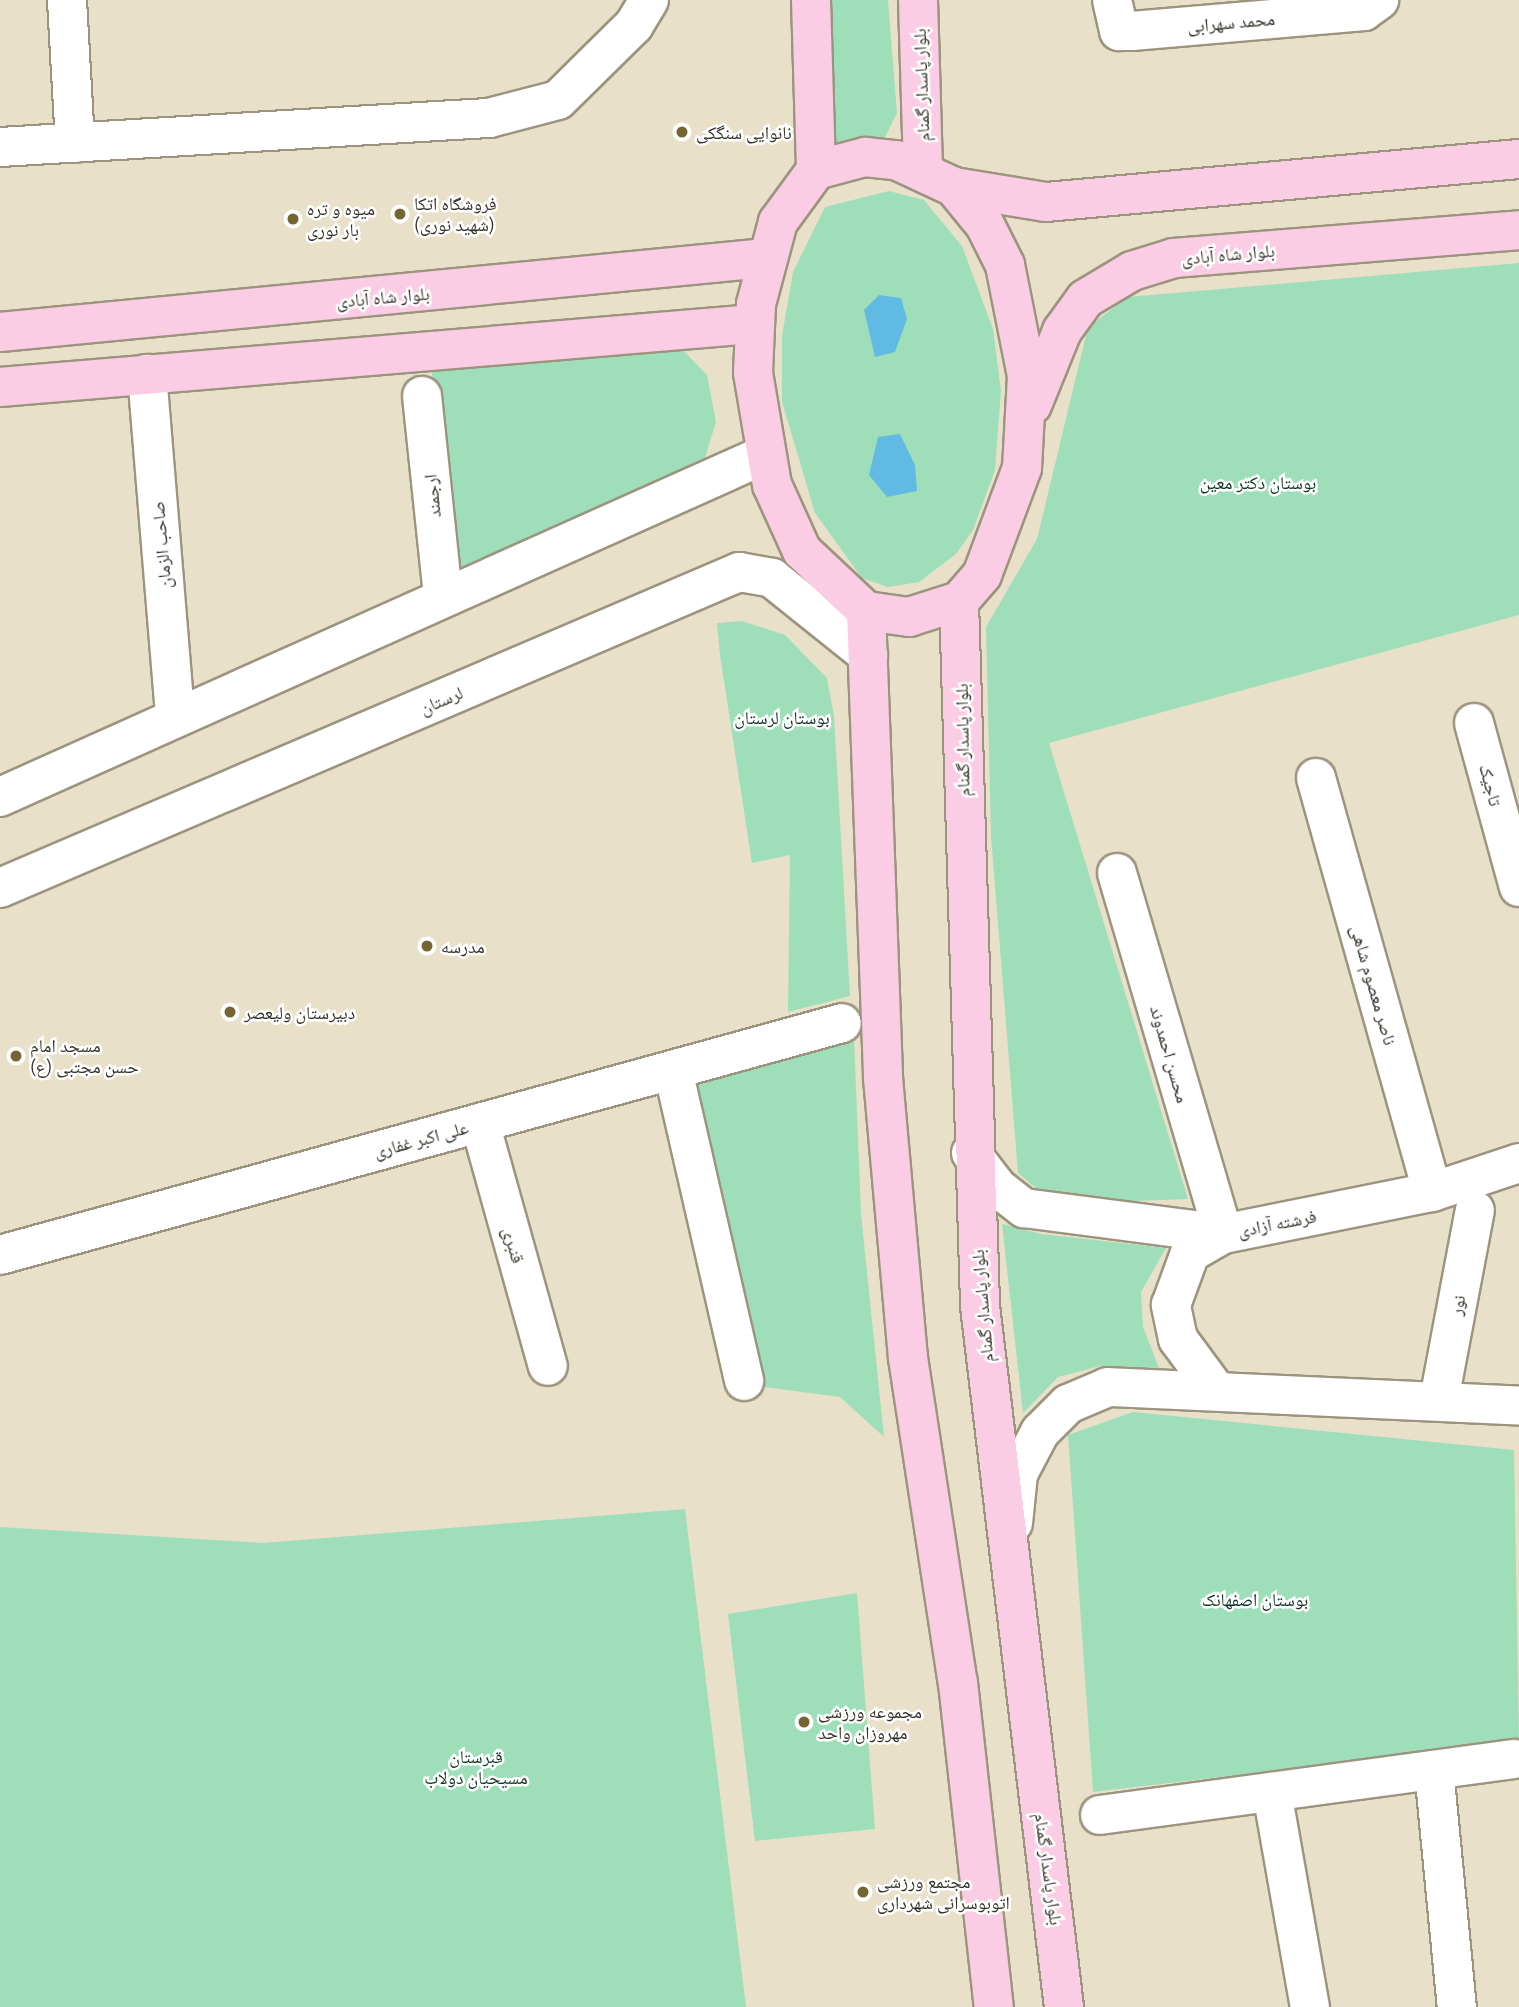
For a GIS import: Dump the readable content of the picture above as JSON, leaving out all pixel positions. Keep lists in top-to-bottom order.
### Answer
{
  "streets": {
    "main road": ["بلوار پاسدار گمنام", "بلوار شاه آبادی"],
    "street": [
      "محمد سهرابی",
      "ارجمند",
      "صاحب الزمان",
      "لرستان",
      "تاجیک",
      "ناصر معصوم شاهی",
      "محسن احمدوند",
      "علی اکبر غفاری",
      "فرشته آزادی",
      "قنبری",
      "نور"
    ]
  },
  "crossings": [
    ["بلوار پاسدار گمنام", "فرشته آزادی"],
    ["ناصر معصوم شاهی", "فرشته آزادی"],
    ["محسن احمدوند", "فرشته آزادی"],
    ["علی اکبر غفاری", "قنبری"]
  ],
  "parks": [
    "بوستان دکتر معین",
    "بوستان لرستان",
    "بوستان اصفهانک",
    "قبرستان مسیحیان دولاب"
  ],
  "places": [
    "نانوایی سنگکی",
    "فروشگاه اتکا (شهید نوری)",
    "میوه و تره بار نوری",
    "مدرسه",
    "دبیرستان ولیعصر",
    "مسجد امام حسن مجتبی (ع)",
    "مجموعه ورزشی مهروزان واحد",
    "مجتمع ورزشی اتوبوسرانی شهرداری"
  ]
}
